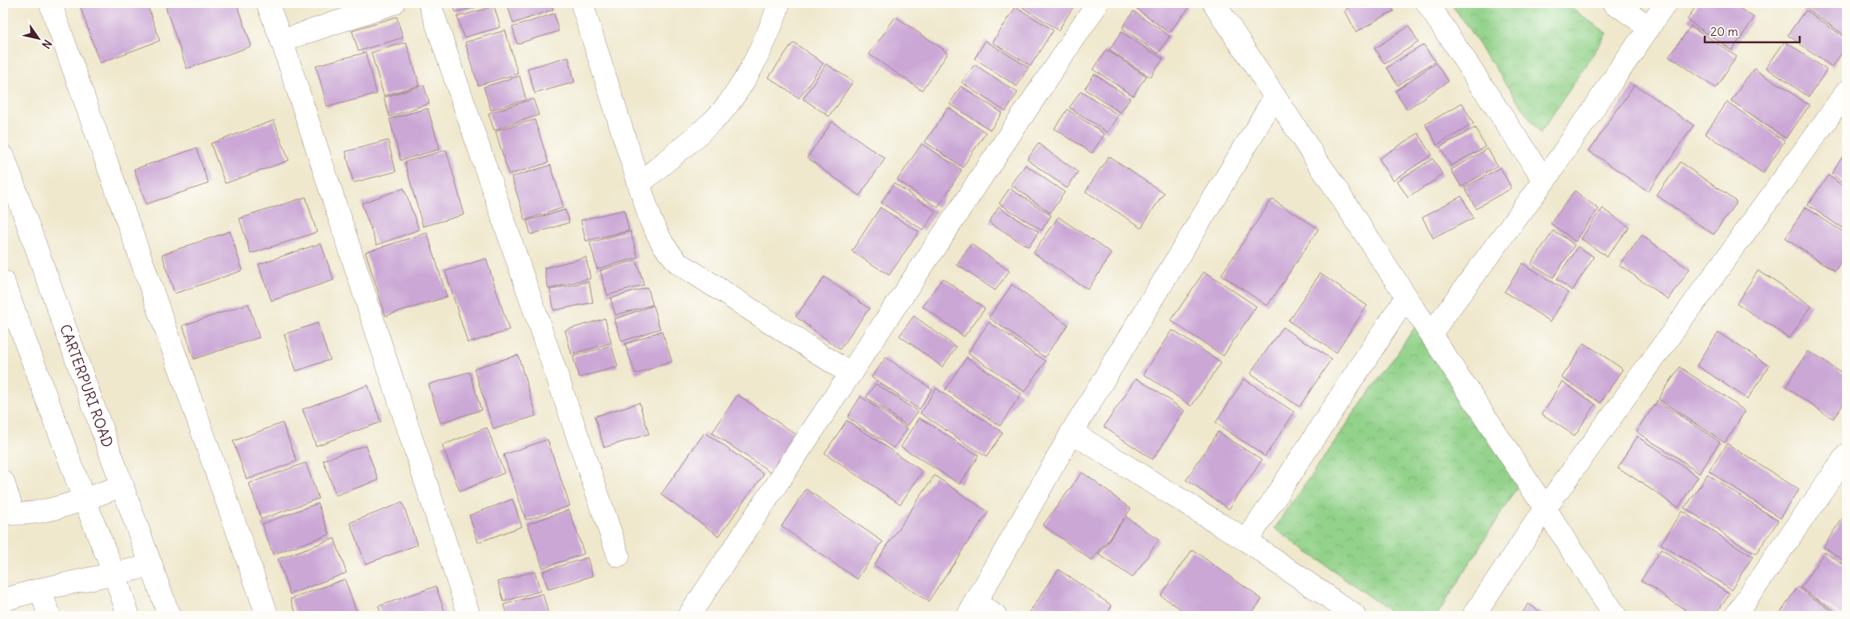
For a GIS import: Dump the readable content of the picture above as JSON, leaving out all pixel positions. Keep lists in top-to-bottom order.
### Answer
{
  "streets": {
    "street": ["CARTERPURI ROAD"]
  },
  "scale_bar": "20 m",
  "north": "bottom right"
}
